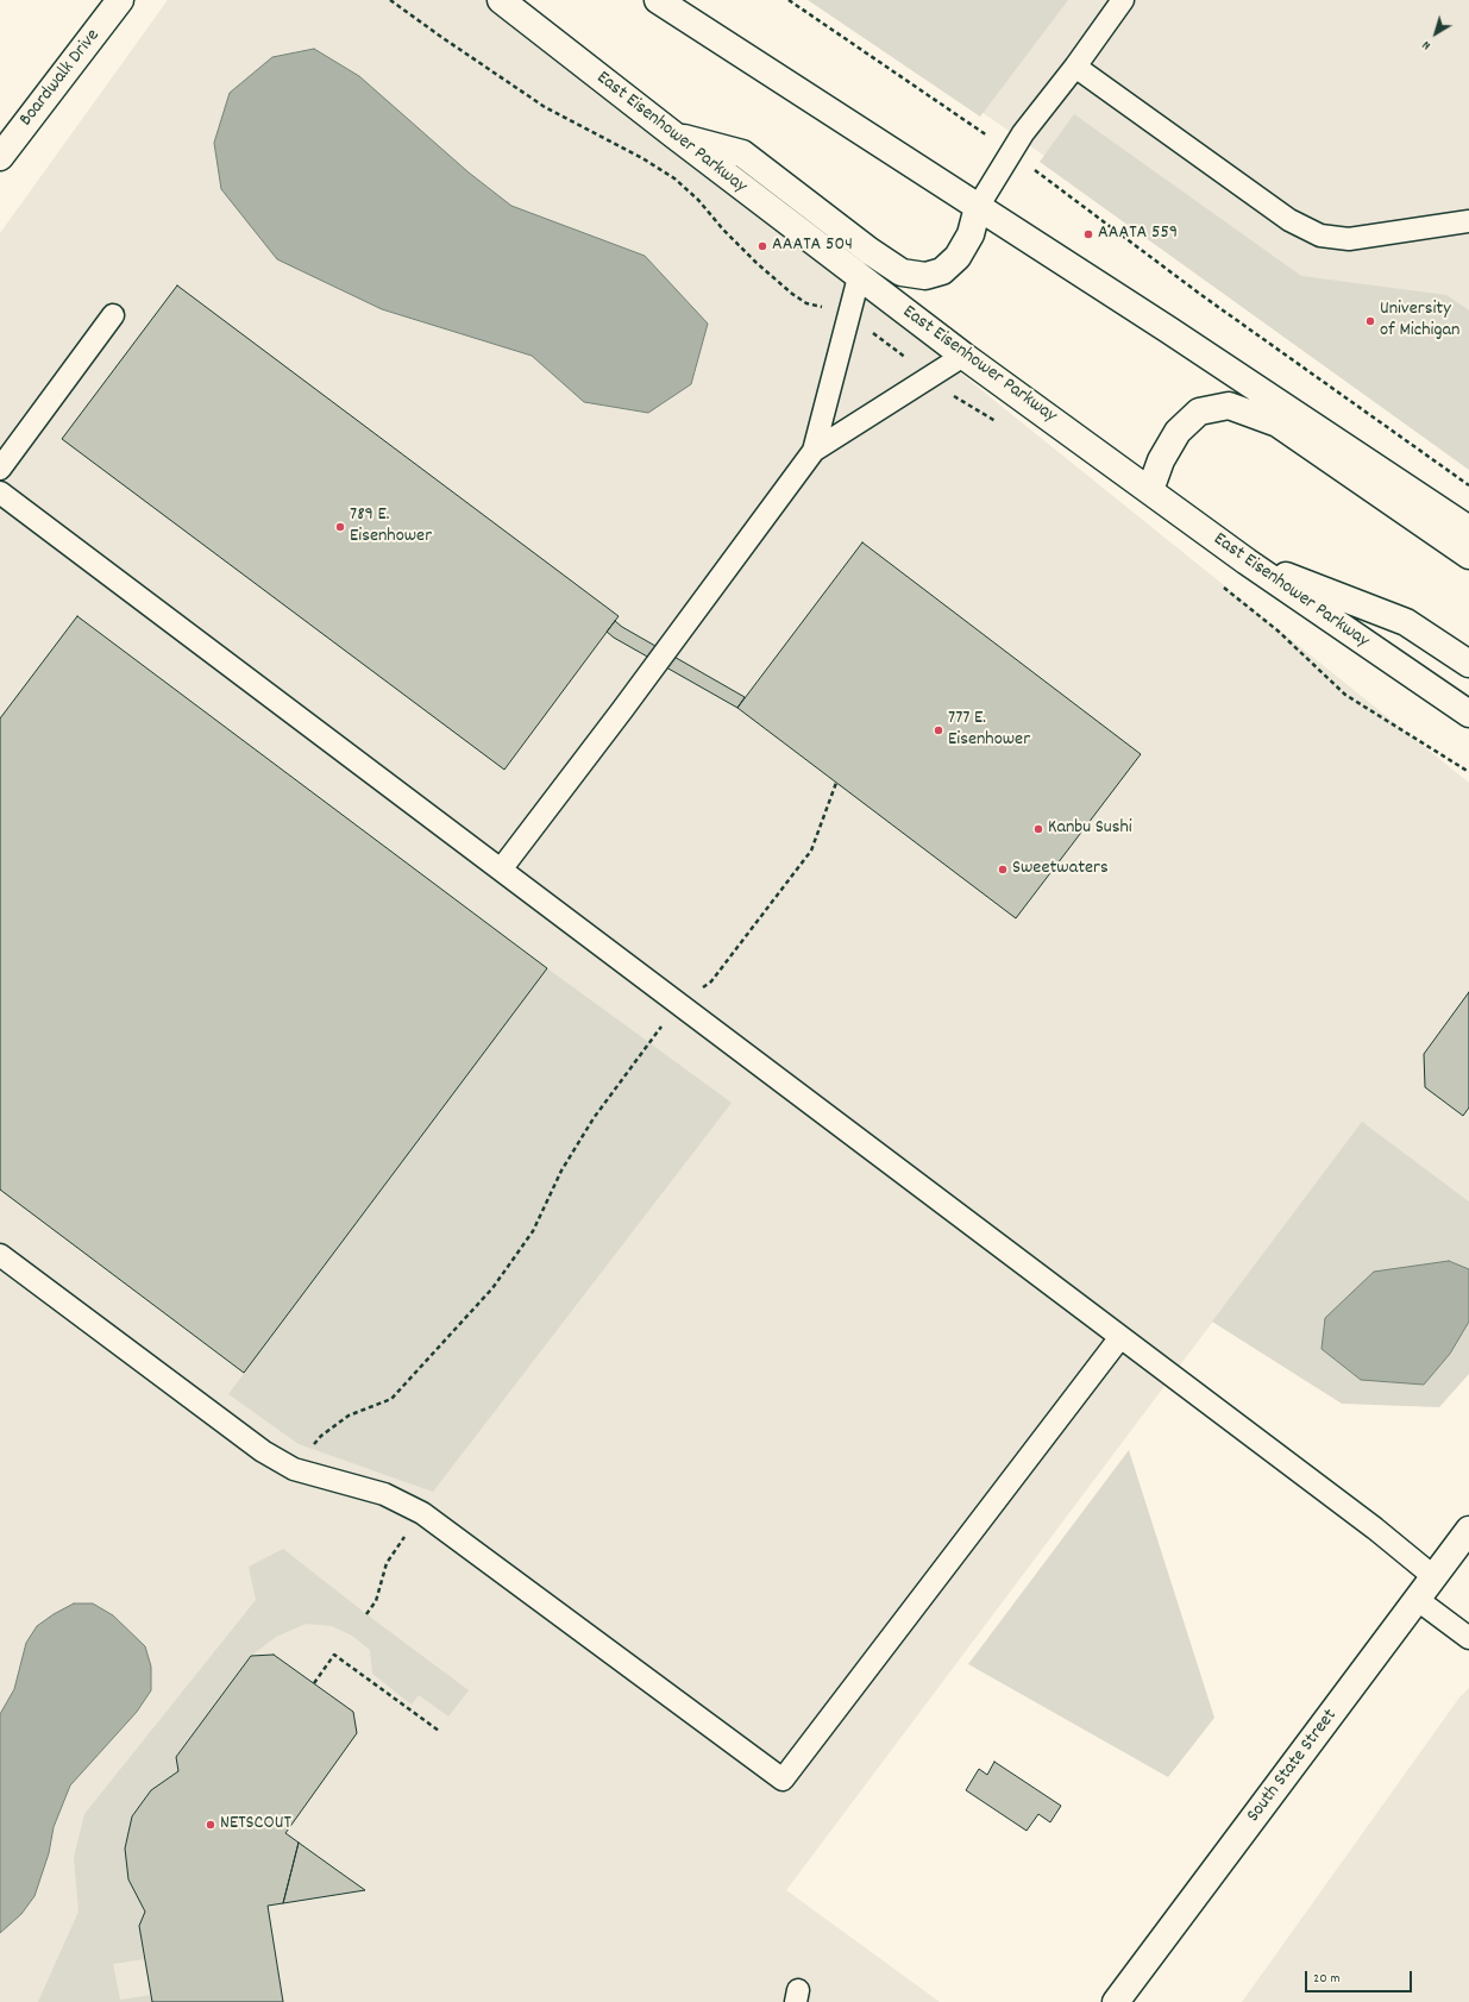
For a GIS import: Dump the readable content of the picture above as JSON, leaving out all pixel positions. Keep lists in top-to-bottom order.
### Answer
{
  "streets": {
    "main road": ["Boardwalk Drive", "East Eisenhower Parkway", "South State Street"]
  },
  "places": [
    "AAATA 559",
    "AAATA 504",
    "University of Michigan",
    "789 E. Eisenhower",
    "777 E. Eisenhower",
    "Kanbu Sushi",
    "Sweetwaters",
    "NETSCOUT"
  ],
  "scale_bar": "20 m",
  "north": "bottom left"
}
